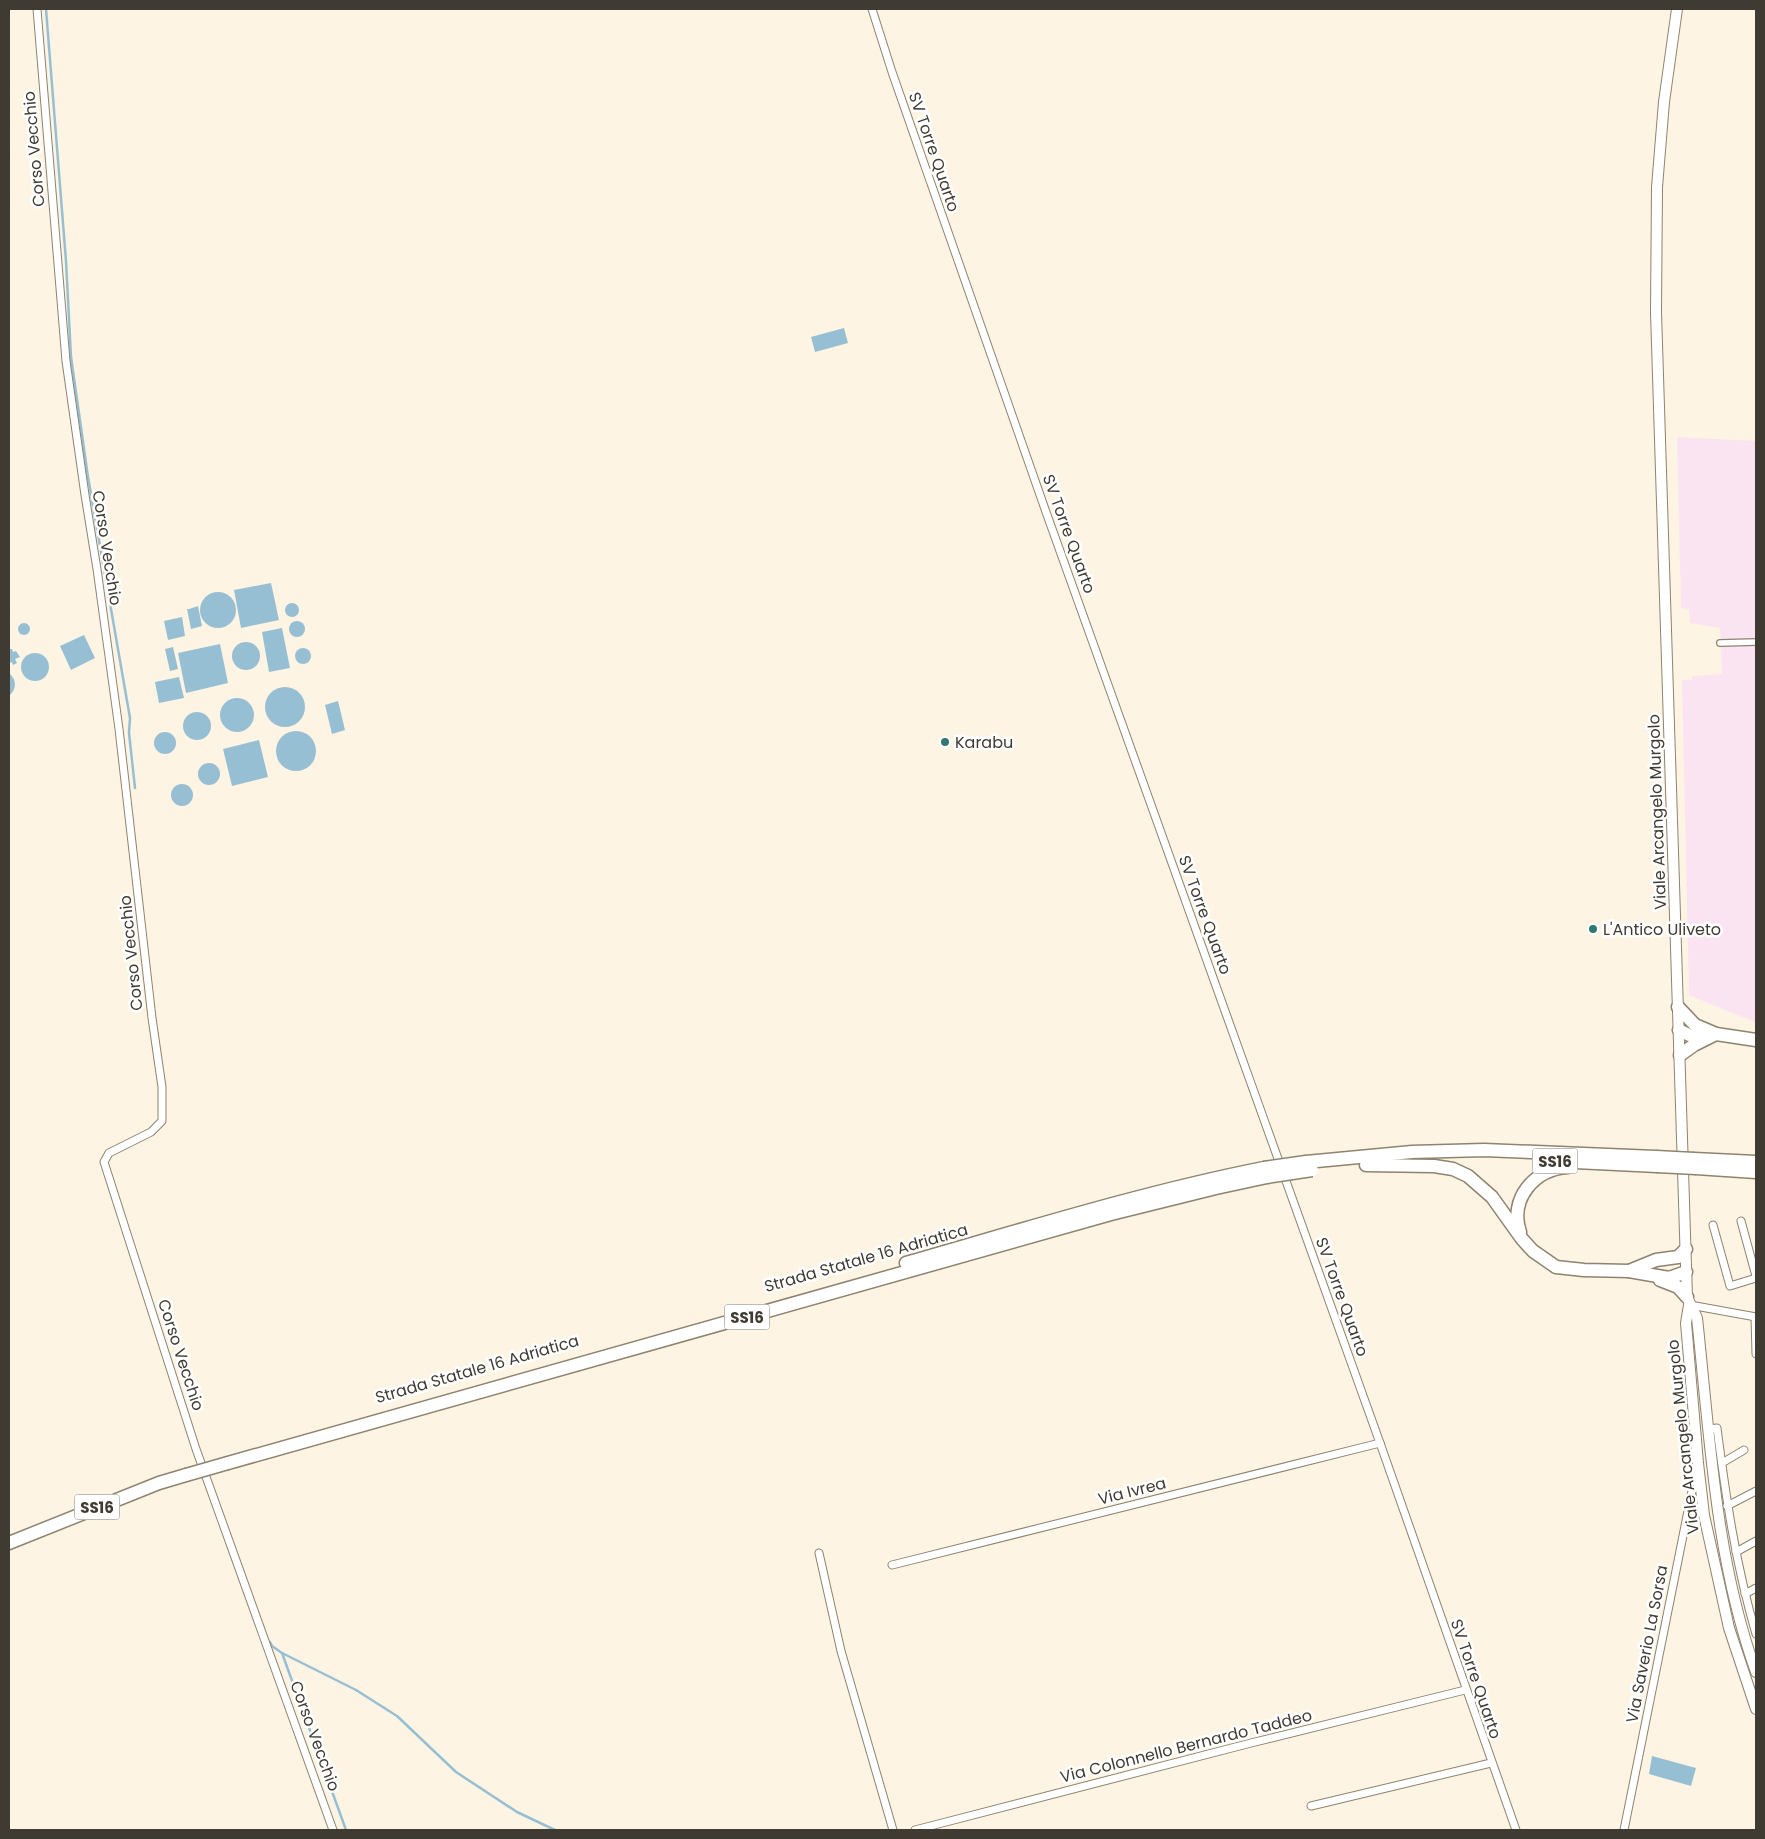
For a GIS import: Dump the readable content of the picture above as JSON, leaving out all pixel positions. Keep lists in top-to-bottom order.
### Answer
{
  "streets": {
    "highway": ["SS16", "Strada Statale 16 Adriatica"],
    "main road": ["Viale Arcangelo Murgolo"],
    "street": [
      "Corso Vecchio",
      "SV Torre Quarto",
      "Via Ivrea",
      "Via Saverio La Sorsa",
      "Via Colonnello Bernardo Taddeo"
    ]
  },
  "crossings": [
    ["SV Torre Quarto", "Via Ivrea"],
    ["SV Torre Quarto", "Via Colonnello Bernardo Taddeo"],
    ["Viale Arcangelo Murgolo", "Via Saverio La Sorsa"]
  ],
  "places": ["Karabu", "L'Antico Uliveto"]
}
